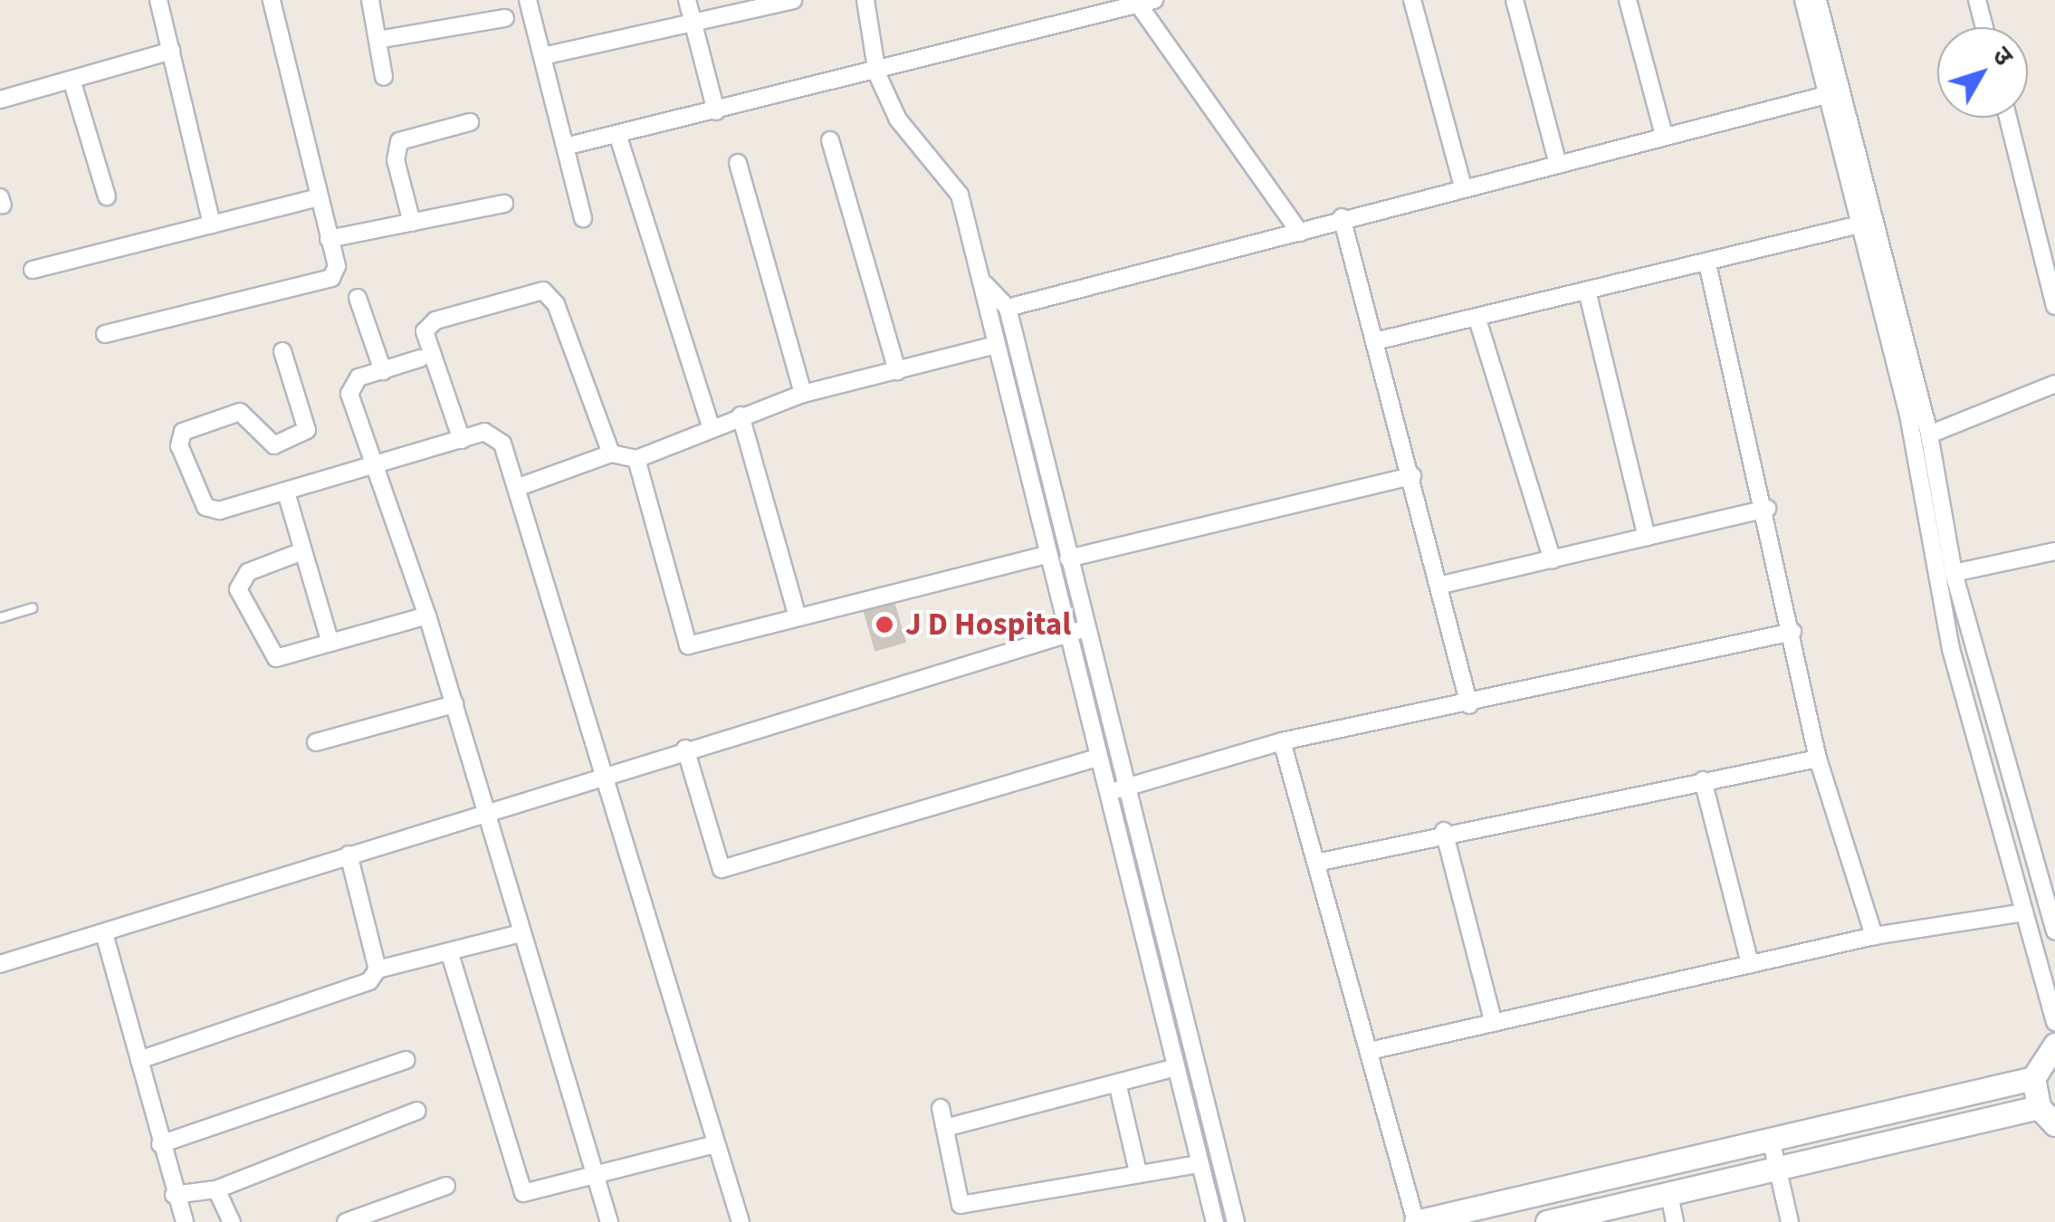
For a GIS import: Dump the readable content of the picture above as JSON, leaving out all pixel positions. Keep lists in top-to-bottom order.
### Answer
{
  "places": ["J D Hospital"],
  "north": "top right"
}
